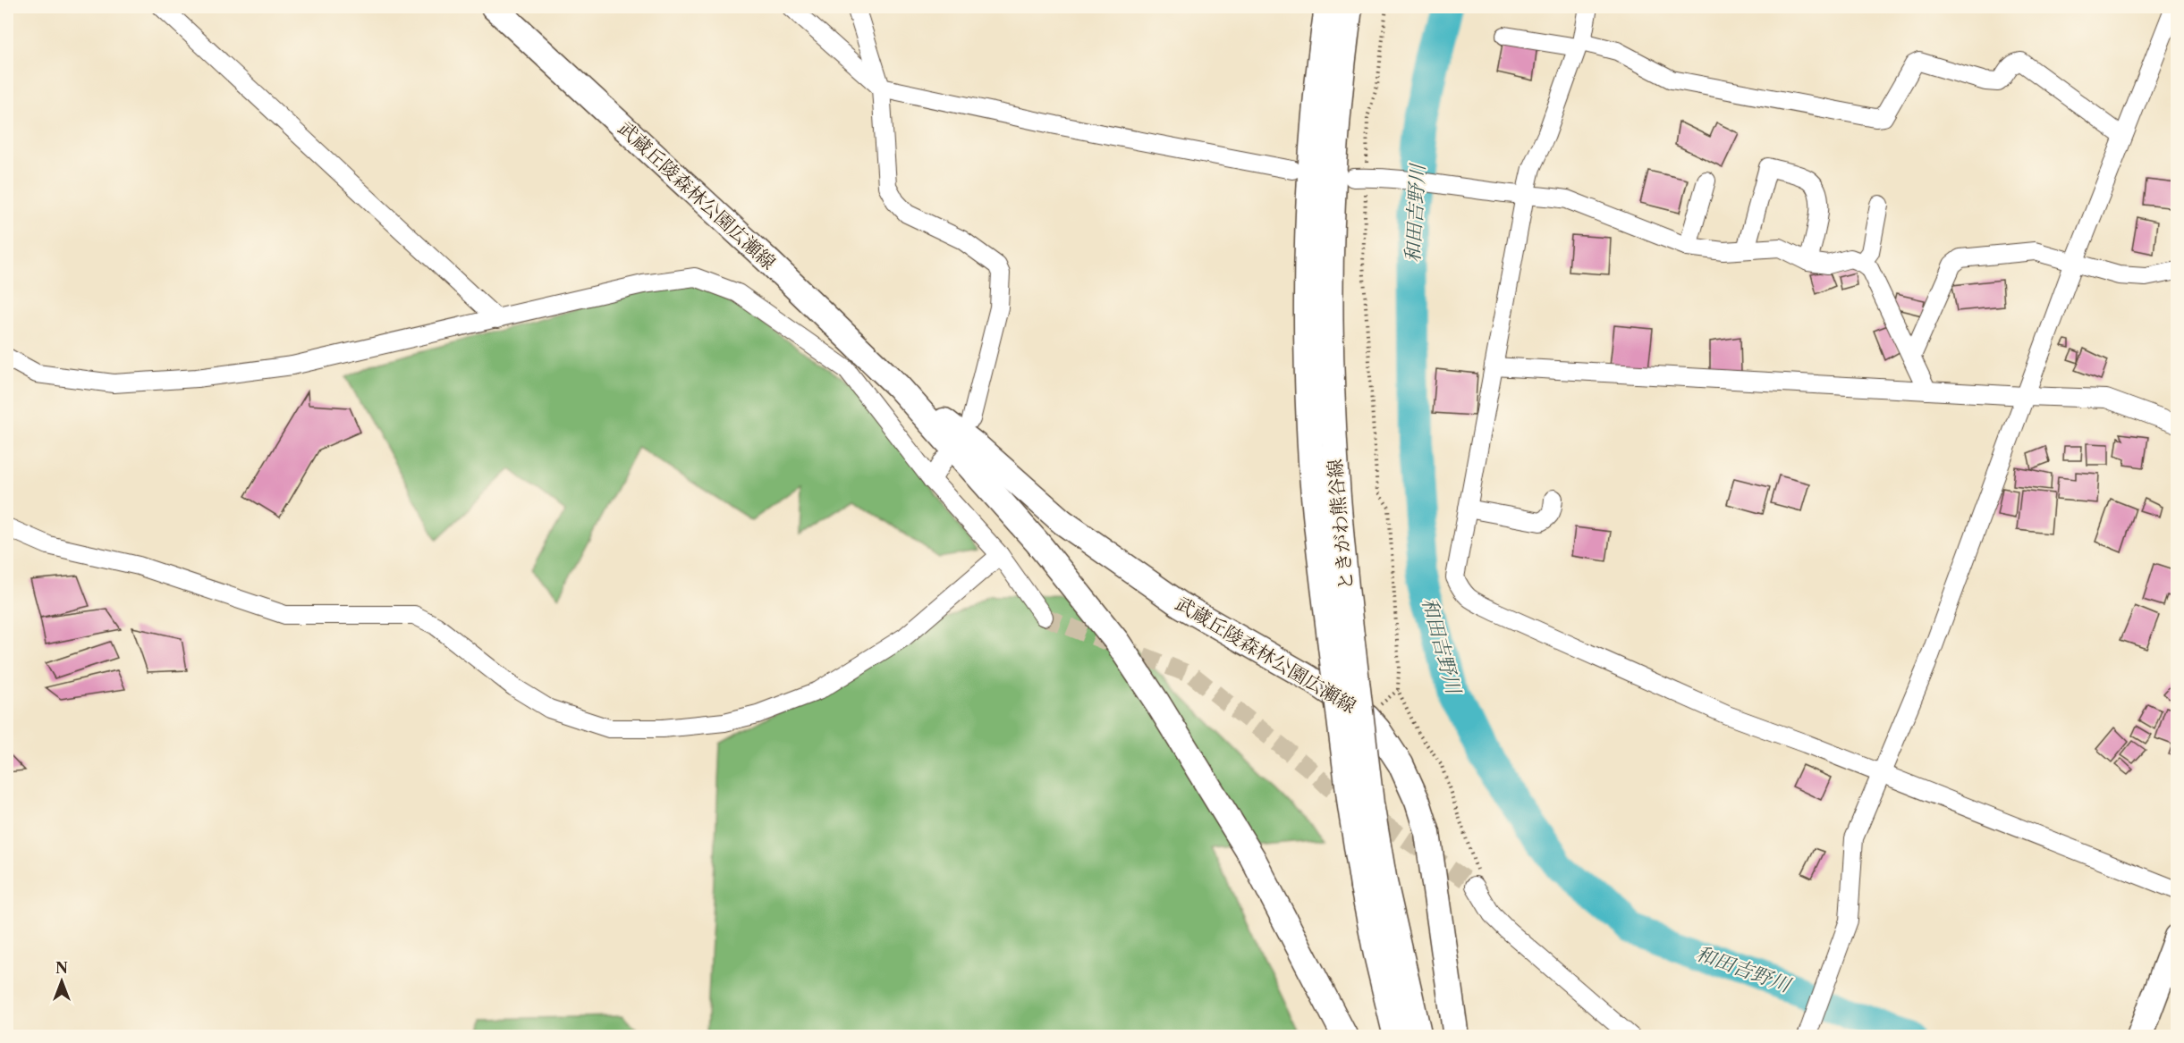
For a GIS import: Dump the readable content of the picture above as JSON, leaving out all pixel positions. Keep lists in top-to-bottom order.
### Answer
{
  "streets": {
    "main road": ["武蔵丘陵森林公園広瀬線", "ときがわ熊谷線"]
  },
  "water": ["和田吉野川"],
  "north": "top"
}
